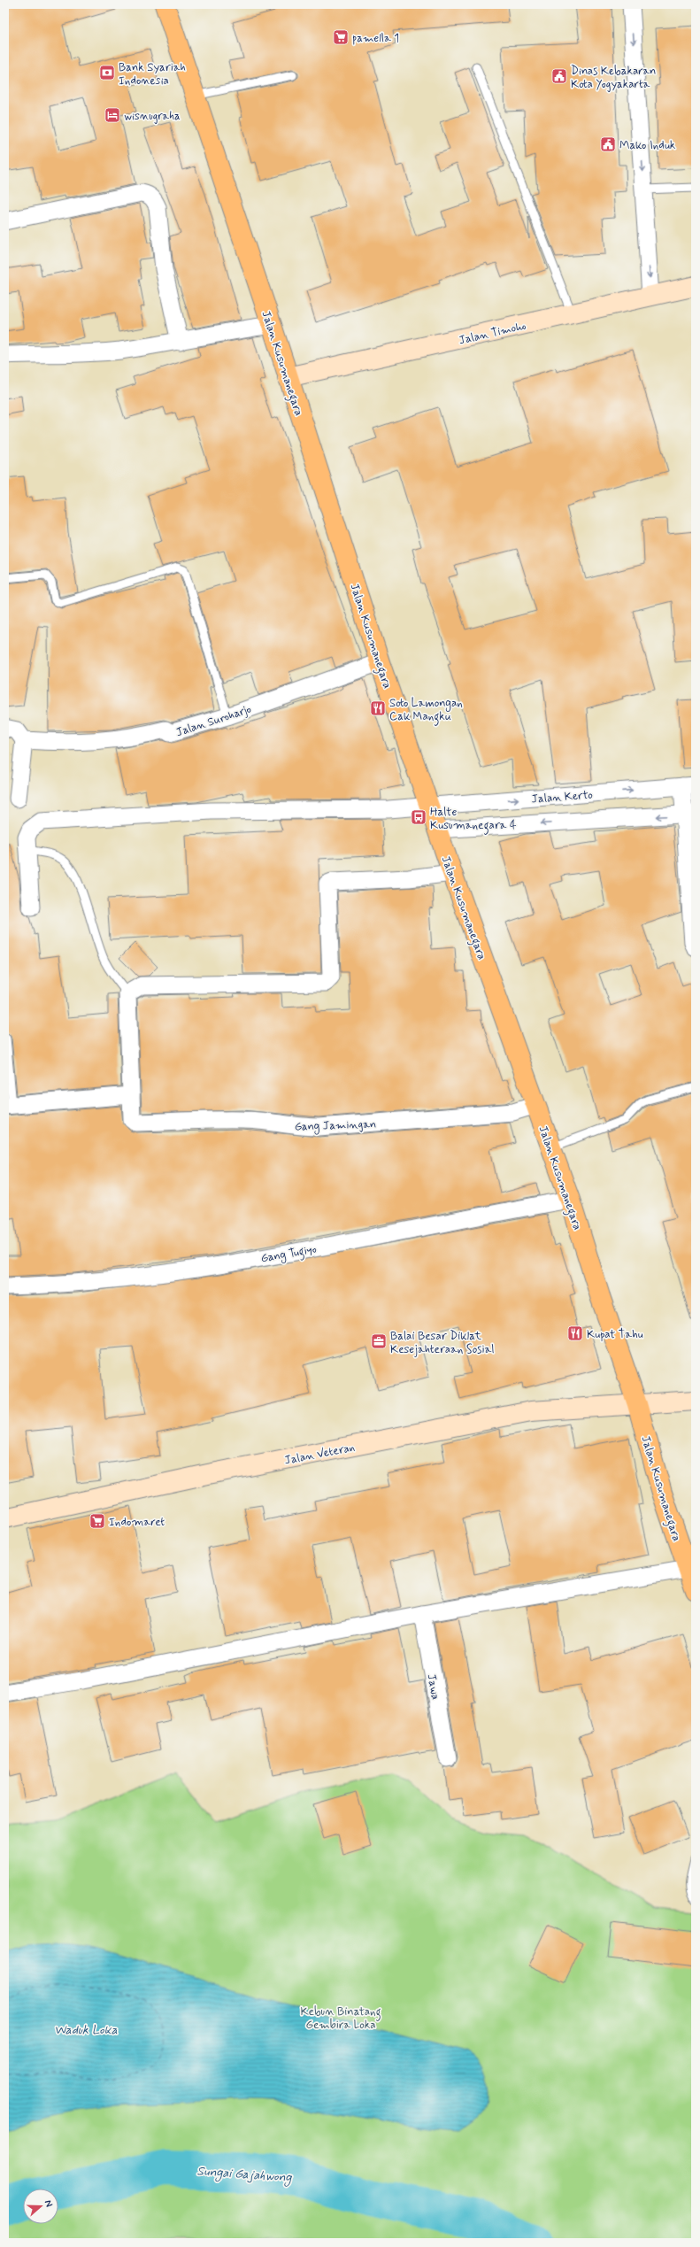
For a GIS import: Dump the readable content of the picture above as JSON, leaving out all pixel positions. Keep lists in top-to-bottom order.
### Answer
{
  "streets": {
    "main road": ["Jalan Timoho", "Jalan Kusumanegara", "Jalan Veteran"],
    "street": [
      "Jalan Suroharjo",
      "Jalan Kerto",
      "Gang Jamingan",
      "Gang Tugiyo",
      "Jawa"
    ]
  },
  "crossings": [
    ["Jalan Timoho", "Jalan Kusumanegara"],
    ["Jalan Kusumanegara", "Jalan Suroharjo"],
    ["Jalan Kusumanegara", "Jalan Kerto"],
    ["Jalan Kusumanegara", "Gang Jamingan"],
    ["Jalan Kusumanegara", "Gang Tugiyo"],
    ["Jalan Kusumanegara", "Jalan Veteran"]
  ],
  "water": ["Waduk Loka", "Sungai Gajahwong"],
  "parks": ["Kebun Binatang Gembira Loka"],
  "places": {
    "supermarket": ["pamella 1", "Indomaret"],
    "bank": ["Bank Syariah Indonesia"],
    "public building": ["Dinas Kebakaran Kota Yogyakarta", "Mako Induk"],
    "hotel": ["wisnugraha"],
    "restaurant": ["Soto Lamongan Cak Mangku", "Kupat Tahu"],
    "bus stop": ["Halte Kusumanegara 4"],
    "office": ["Balai Besar Diklat Kesejahteraan Sosial"]
  },
  "north": "right"
}
